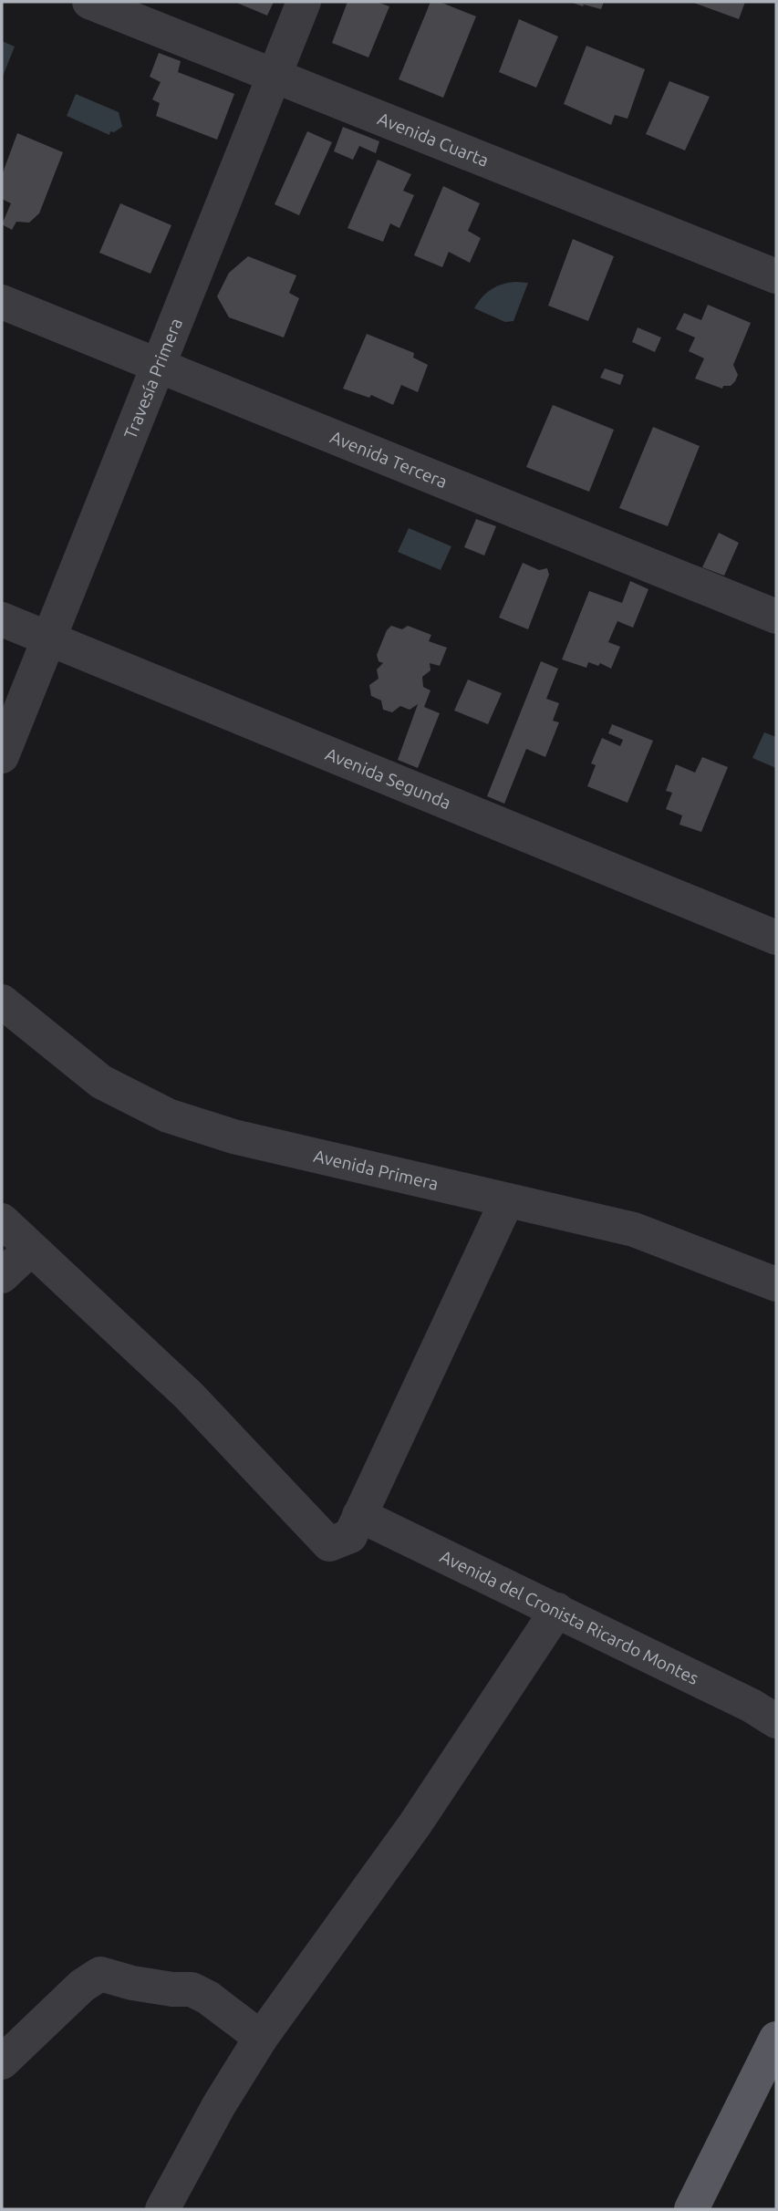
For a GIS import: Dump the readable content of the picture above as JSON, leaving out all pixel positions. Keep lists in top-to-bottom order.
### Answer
{
  "streets": {
    "street": [
      "Avenida Cuarta",
      "Travesía Primera",
      "Avenida Tercera",
      "Avenida Segunda",
      "Avenida Primera",
      "Avenida del Cronista Ricardo Montes"
    ]
  },
  "crossings": [
    ["Avenida Cuarta", "Travesía Primera"],
    ["Travesía Primera", "Avenida Tercera"],
    ["Travesía Primera", "Avenida Segunda"]
  ]
}
